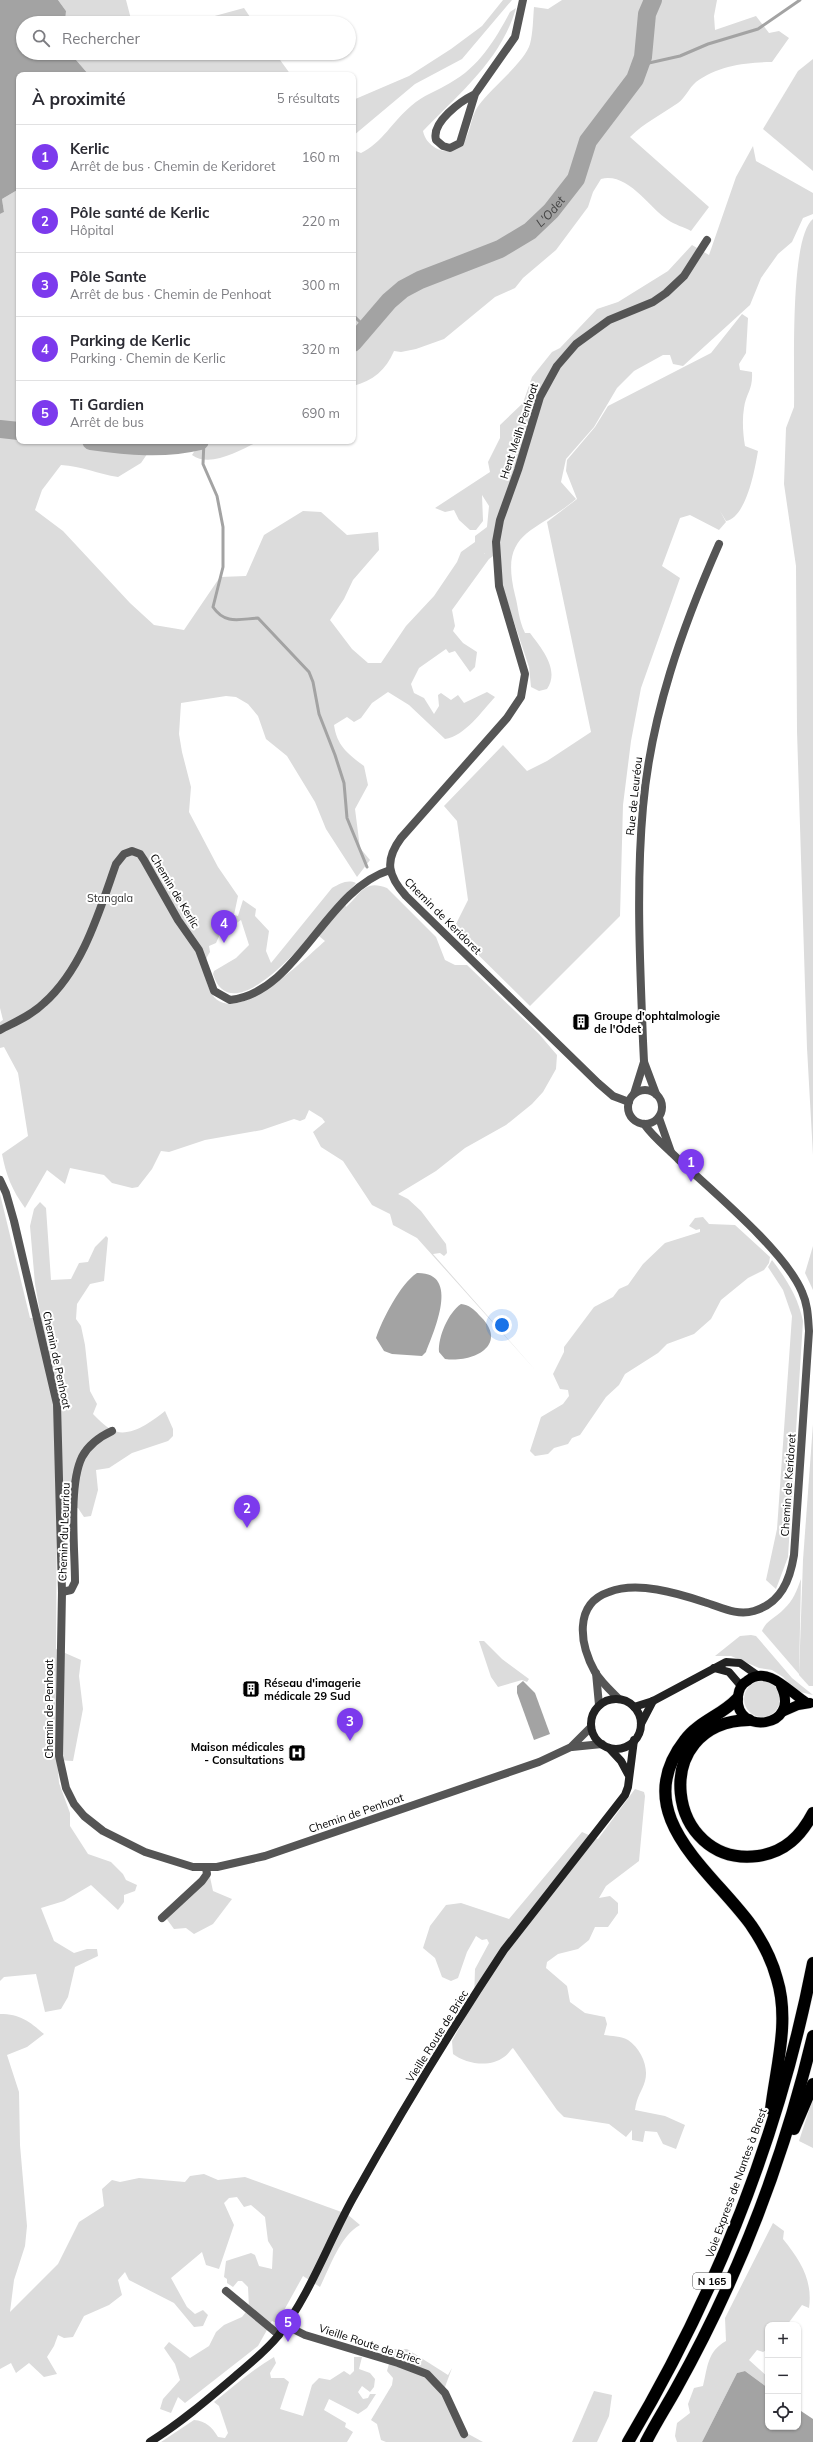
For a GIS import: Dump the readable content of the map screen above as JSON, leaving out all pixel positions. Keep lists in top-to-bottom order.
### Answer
{
  "streets": {
    "highway": ["Voie Express de Nantes à Brest", "N 165"],
    "street": [
      "Hent Meilh Penhoat",
      "Rue de Leuréou",
      "Chemin de Kerlic",
      "Chemin de Keridoret",
      "Chemin de Penhoat",
      "Chemin du Leurriou",
      "Vieille Route de Briec"
    ]
  },
  "crossings": [
    ["Hent Meilh Penhoat", "Chemin de Kerlic"],
    ["Hent Meilh Penhoat", "Chemin de Keridoret"],
    ["Rue de Leuréou", "Chemin de Keridoret"],
    ["Chemin de Kerlic", "Chemin de Keridoret"],
    ["Chemin de Keridoret", "Chemin de Penhoat"],
    ["Chemin de Keridoret", "Vieille Route de Briec"],
    ["Chemin de Penhoat", "Chemin du Leurriou"],
    ["Chemin de Penhoat", "Vieille Route de Briec"]
  ],
  "water": ["L'Odet"],
  "parks": ["Stangala"],
  "places": {
    "building": ["Groupe d'ophtalmologie de l'Odet", "Réseau d'imagerie médicale 29 Sud"],
    "hospital": ["Maison médicales - Consultations"]
  },
  "page": {
    "search": "Rechercher",
    "heading": ["À proximité", "5 résultats"],
    "list": [
      {
        "mark": "1",
        "name": "Kerlic",
        "note": "Arrêt de bus · Chemin de Keridoret",
        "value": "160 m"
      },
      {
        "mark": "2",
        "name": "Pôle santé de Kerlic",
        "note": "Hôpital",
        "value": "220 m"
      },
      {
        "mark": "3",
        "name": "Pôle Sante",
        "note": "Arrêt de bus · Chemin de Penhoat",
        "value": "300 m"
      },
      {
        "mark": "4",
        "name": "Parking de Kerlic",
        "note": "Parking · Chemin de Kerlic",
        "value": "320 m"
      },
      {
        "mark": "5",
        "name": "Ti Gardien",
        "note": "Arrêt de bus",
        "value": "690 m"
      }
    ],
    "pins": [
      "4",
      "1",
      "2",
      "3",
      "5"
    ],
    "map_buttons": ["+", "−"]
  }
}
